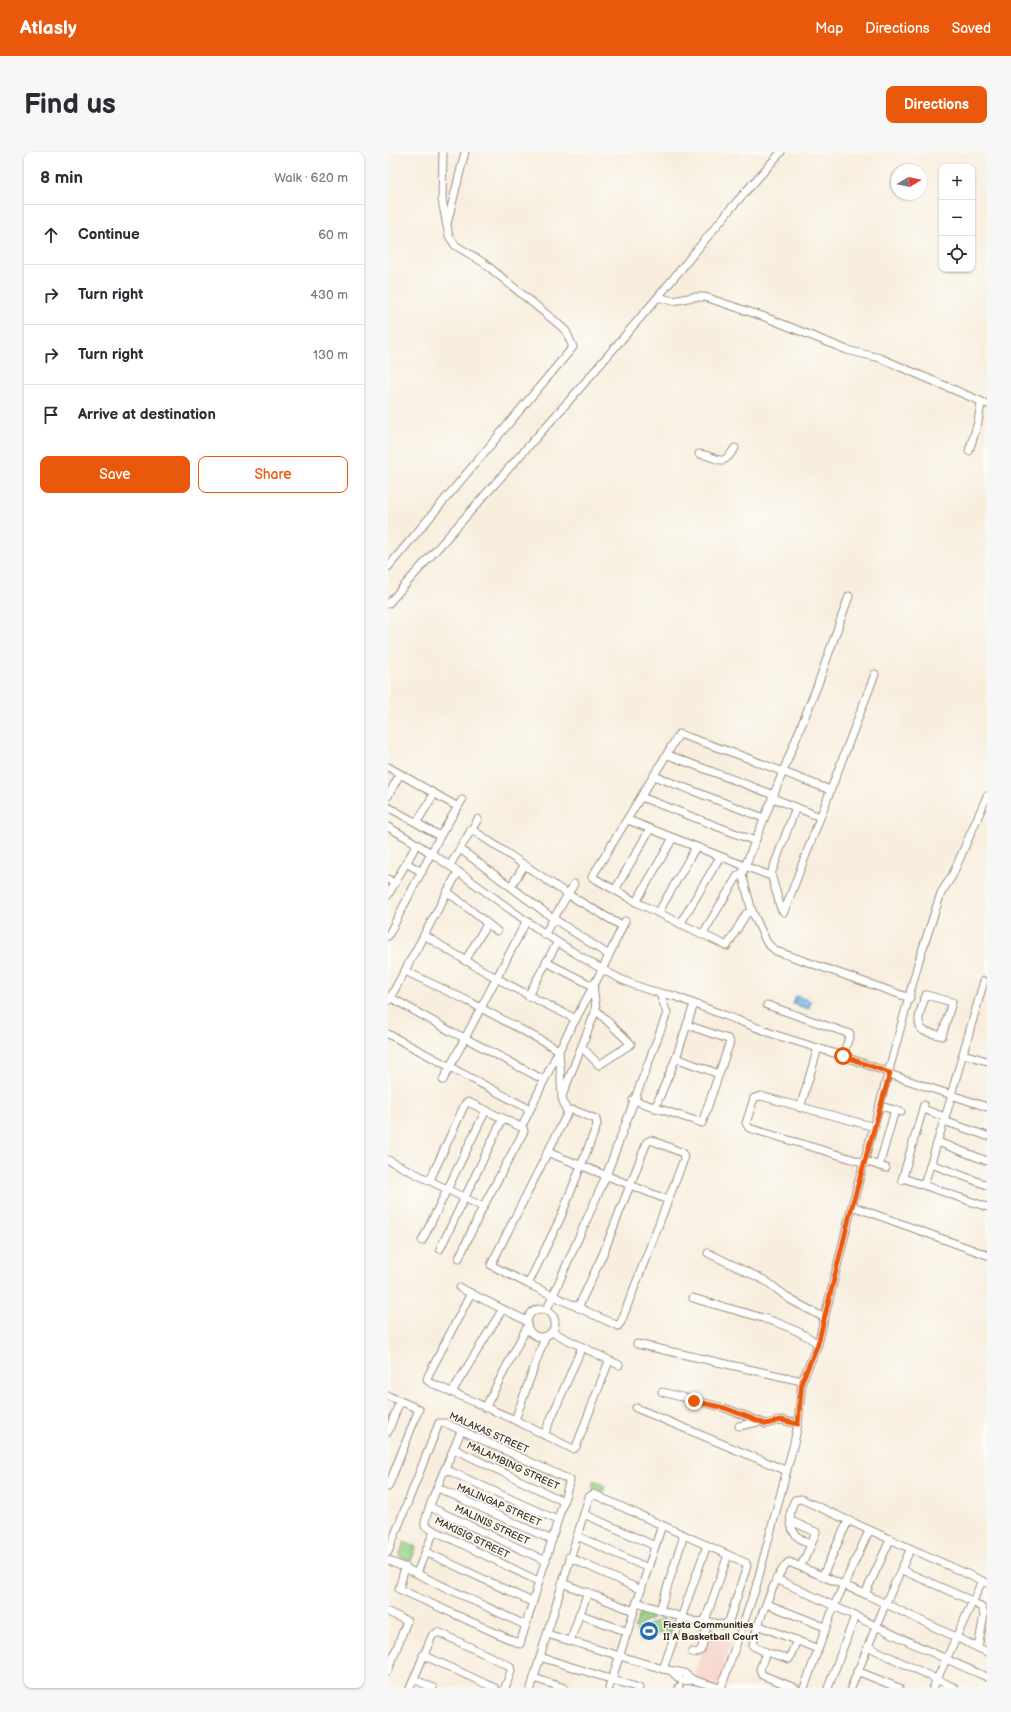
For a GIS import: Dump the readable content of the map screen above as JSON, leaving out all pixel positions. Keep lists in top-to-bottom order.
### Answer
{
  "streets": {
    "street": [
      "MALAKAS STREET",
      "MALAMBING STREET",
      "MALINGAP STREET",
      "MALINIS STREET",
      "MAKISIG STREET"
    ]
  },
  "crossings": [
    ["MALAKAS STREET", "MALAMBING STREET"],
    ["MALAKAS STREET", "MAKISIG STREET"],
    ["MALAMBING STREET", "MAKISIG STREET"],
    ["MALINGAP STREET", "MAKISIG STREET"],
    ["MALINIS STREET", "MAKISIG STREET"]
  ],
  "places": {
    "sports": ["Fiesta Communities II A Basketball Court"]
  },
  "north": "right",
  "page": {
    "header": "Atlasly",
    "nav": ["Map", "Directions", "Saved"],
    "buttons": [
      "Directions",
      ["Save", "Share"]
    ],
    "title": "Find us",
    "heading": ["8 min", "Walk · 620 m"],
    "map_buttons": ["+", "−"],
    "list": [
      ["Continue", "60 m"],
      ["Turn right", "430 m"],
      ["Turn right", "130 m"],
      "Arrive at destination"
    ]
  }
}
